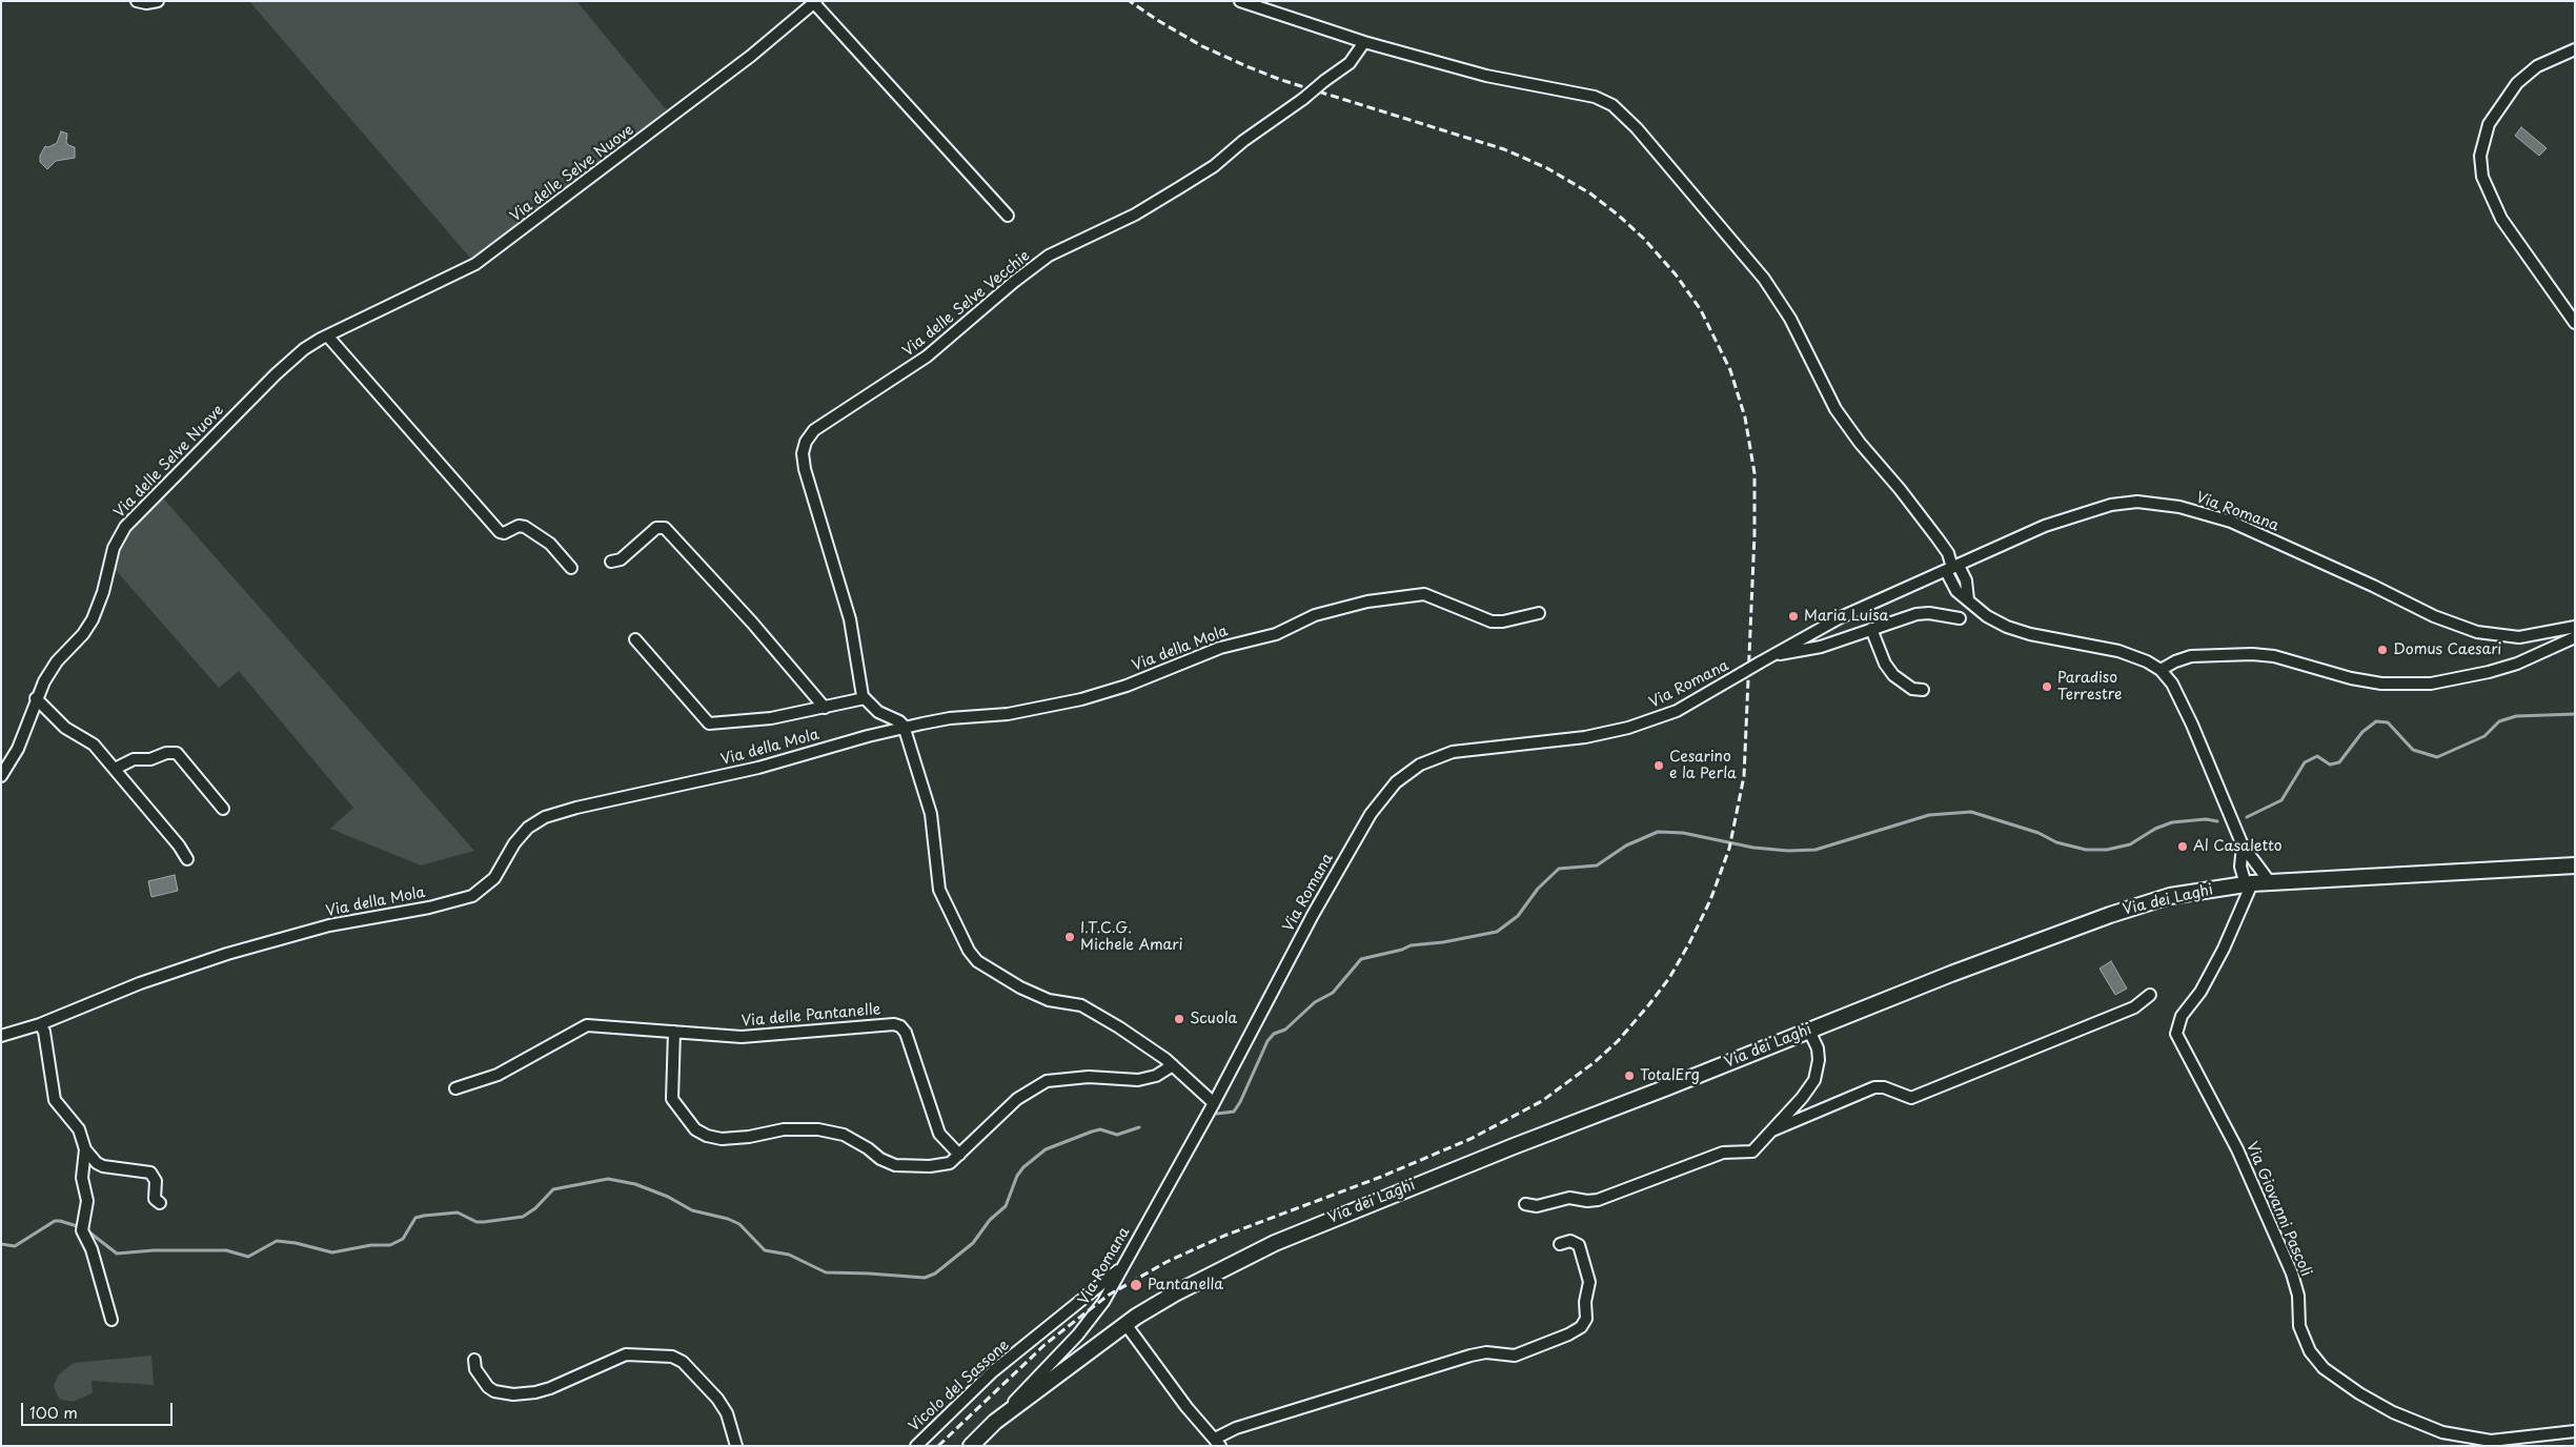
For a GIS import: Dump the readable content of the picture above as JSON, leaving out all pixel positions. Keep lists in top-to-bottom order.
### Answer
{
  "streets": {
    "main road": ["Via dei Laghi"],
    "street": [
      "Via delle Selve Nuove",
      "Via delle Selve Vecchie",
      "Via Romana",
      "Via della Mola",
      "Via delle Pantanelle",
      "Via Giovanni Pascoli",
      "Vicolo del Sassone"
    ]
  },
  "crossings": [
    ["Via Romana", "Via dei Laghi"],
    ["Via Romana", "Vicolo del Sassone"],
    ["Via dei Laghi", "Via Giovanni Pascoli"]
  ],
  "places": [
    "Maria Luisa",
    "Domus Caesari",
    "Paradiso Terrestre",
    "Cesarino e la Perla",
    "Al Casaletto",
    "I.T.C.G. Michele Amari",
    "Scuola",
    "TotalErg",
    "Pantanella"
  ],
  "scale_bar": "100 m"
}
